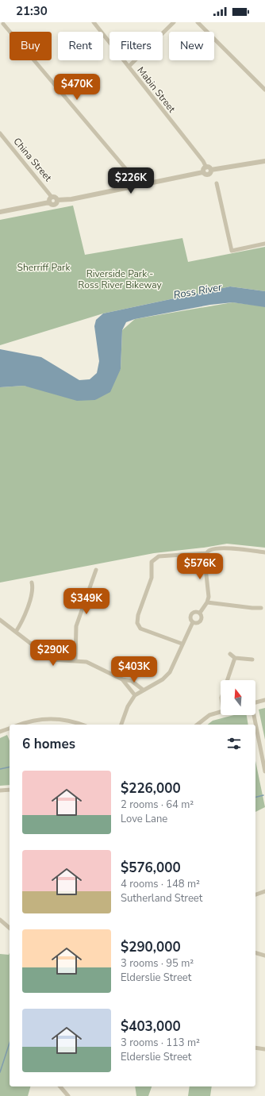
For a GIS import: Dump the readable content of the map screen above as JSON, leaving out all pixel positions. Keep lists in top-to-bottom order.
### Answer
{
  "streets": {
    "street": ["Mabin Street", "China Street"]
  },
  "water": ["Ross River"],
  "parks": ["Sherriff Park", "Riverside Park - Ross River Bikeway"],
  "north": "top",
  "page": {
    "status": "21:30",
    "chip": [
      "Buy",
      "Rent",
      "Filters",
      "New"
    ],
    "price": [
      "$470K",
      "$226K",
      "$576K",
      "$349K",
      "$290K",
      "$403K"
    ],
    "heading": "6 homes",
    "list": [
      {
        "name": "$226,000",
        "note": "2 rooms · 64 m² · Love Lane"
      },
      {
        "name": "$576,000",
        "note": "4 rooms · 148 m² · Sutherland Street"
      },
      {
        "name": "$290,000",
        "note": "3 rooms · 95 m² · Elderslie Street"
      },
      {
        "name": "$403,000",
        "note": "3 rooms · 113 m² · Elderslie Street"
      }
    ]
  }
}
